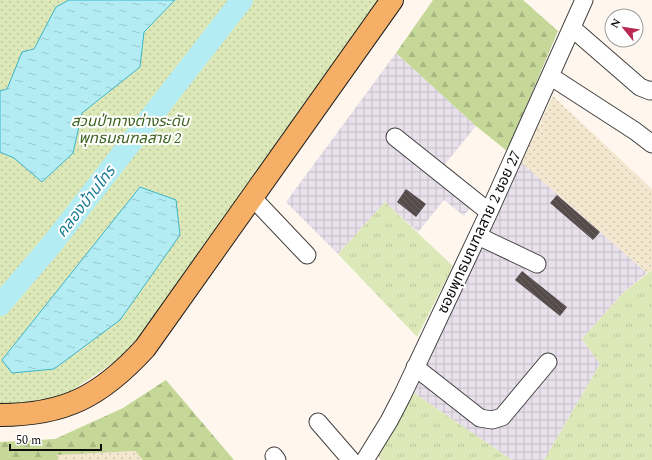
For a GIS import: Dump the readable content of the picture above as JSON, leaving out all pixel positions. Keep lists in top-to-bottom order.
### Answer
{
  "streets": {
    "street": ["ซอยพุทธมณฑลสาย 2 ซอย 27"]
  },
  "water": ["คลองบ้านไทร"],
  "parks": ["สวนป่าทางต่างระดับ พุทธมณฑลสาย 2"],
  "scale_bar": "50 m",
  "north": "top left"
}
